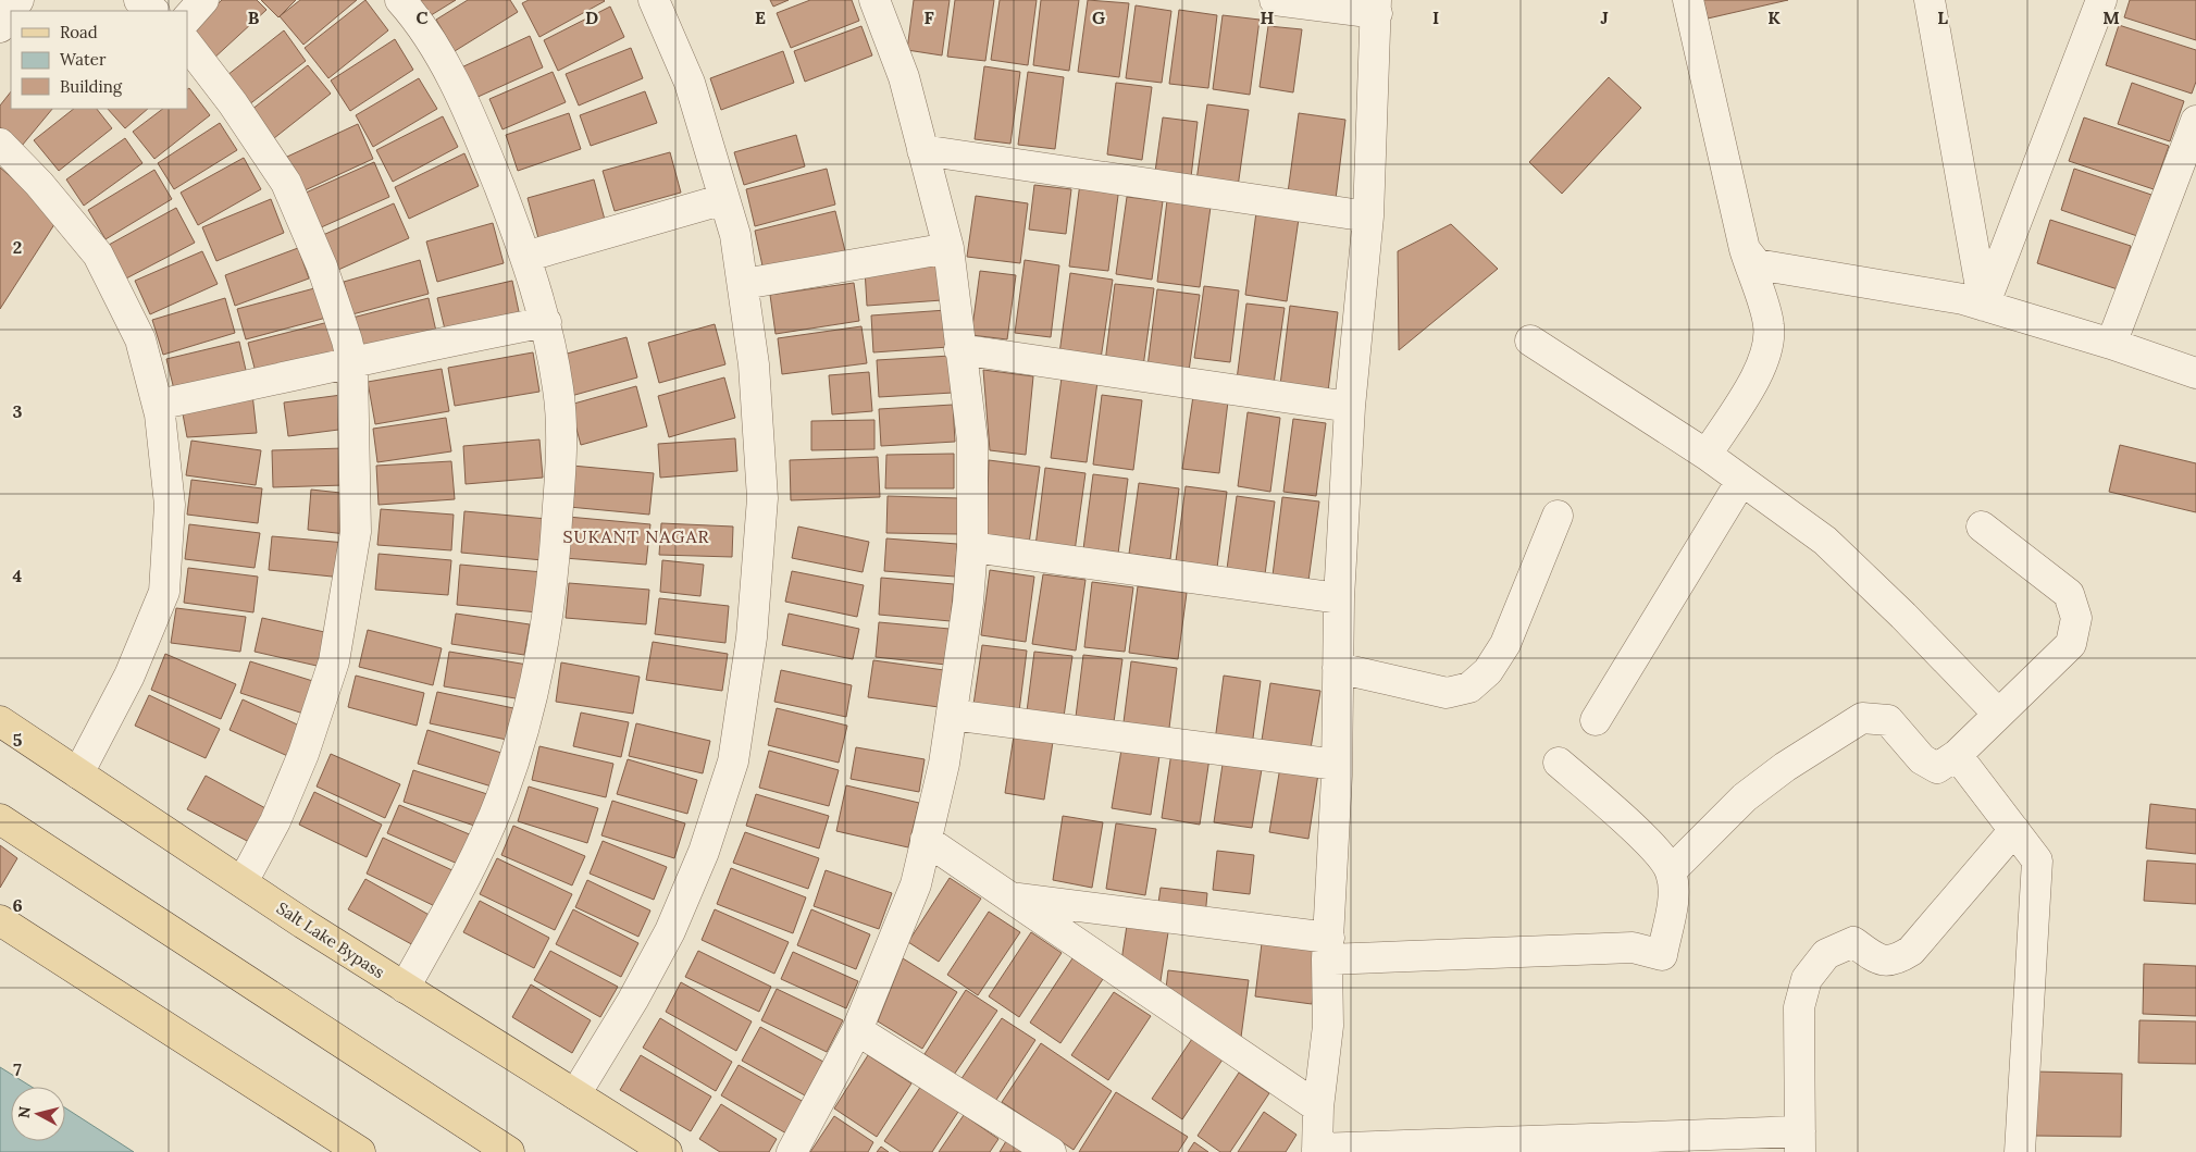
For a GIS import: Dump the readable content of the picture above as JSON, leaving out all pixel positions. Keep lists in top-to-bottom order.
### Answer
{
  "streets": {
    "main road": ["Salt Lake Bypass"]
  },
  "districts": ["SUKANT NAGAR"],
  "legend": ["Road", "Water", "Building"],
  "north": "left",
  "grid": {
    "columns": [
      "B",
      "C",
      "D",
      "E",
      "F",
      "G",
      "H",
      "I",
      "J",
      "K",
      "L",
      "M"
    ],
    "rows": [
      "2",
      "3",
      "4",
      "5",
      "6",
      "7"
    ]
  }
}
